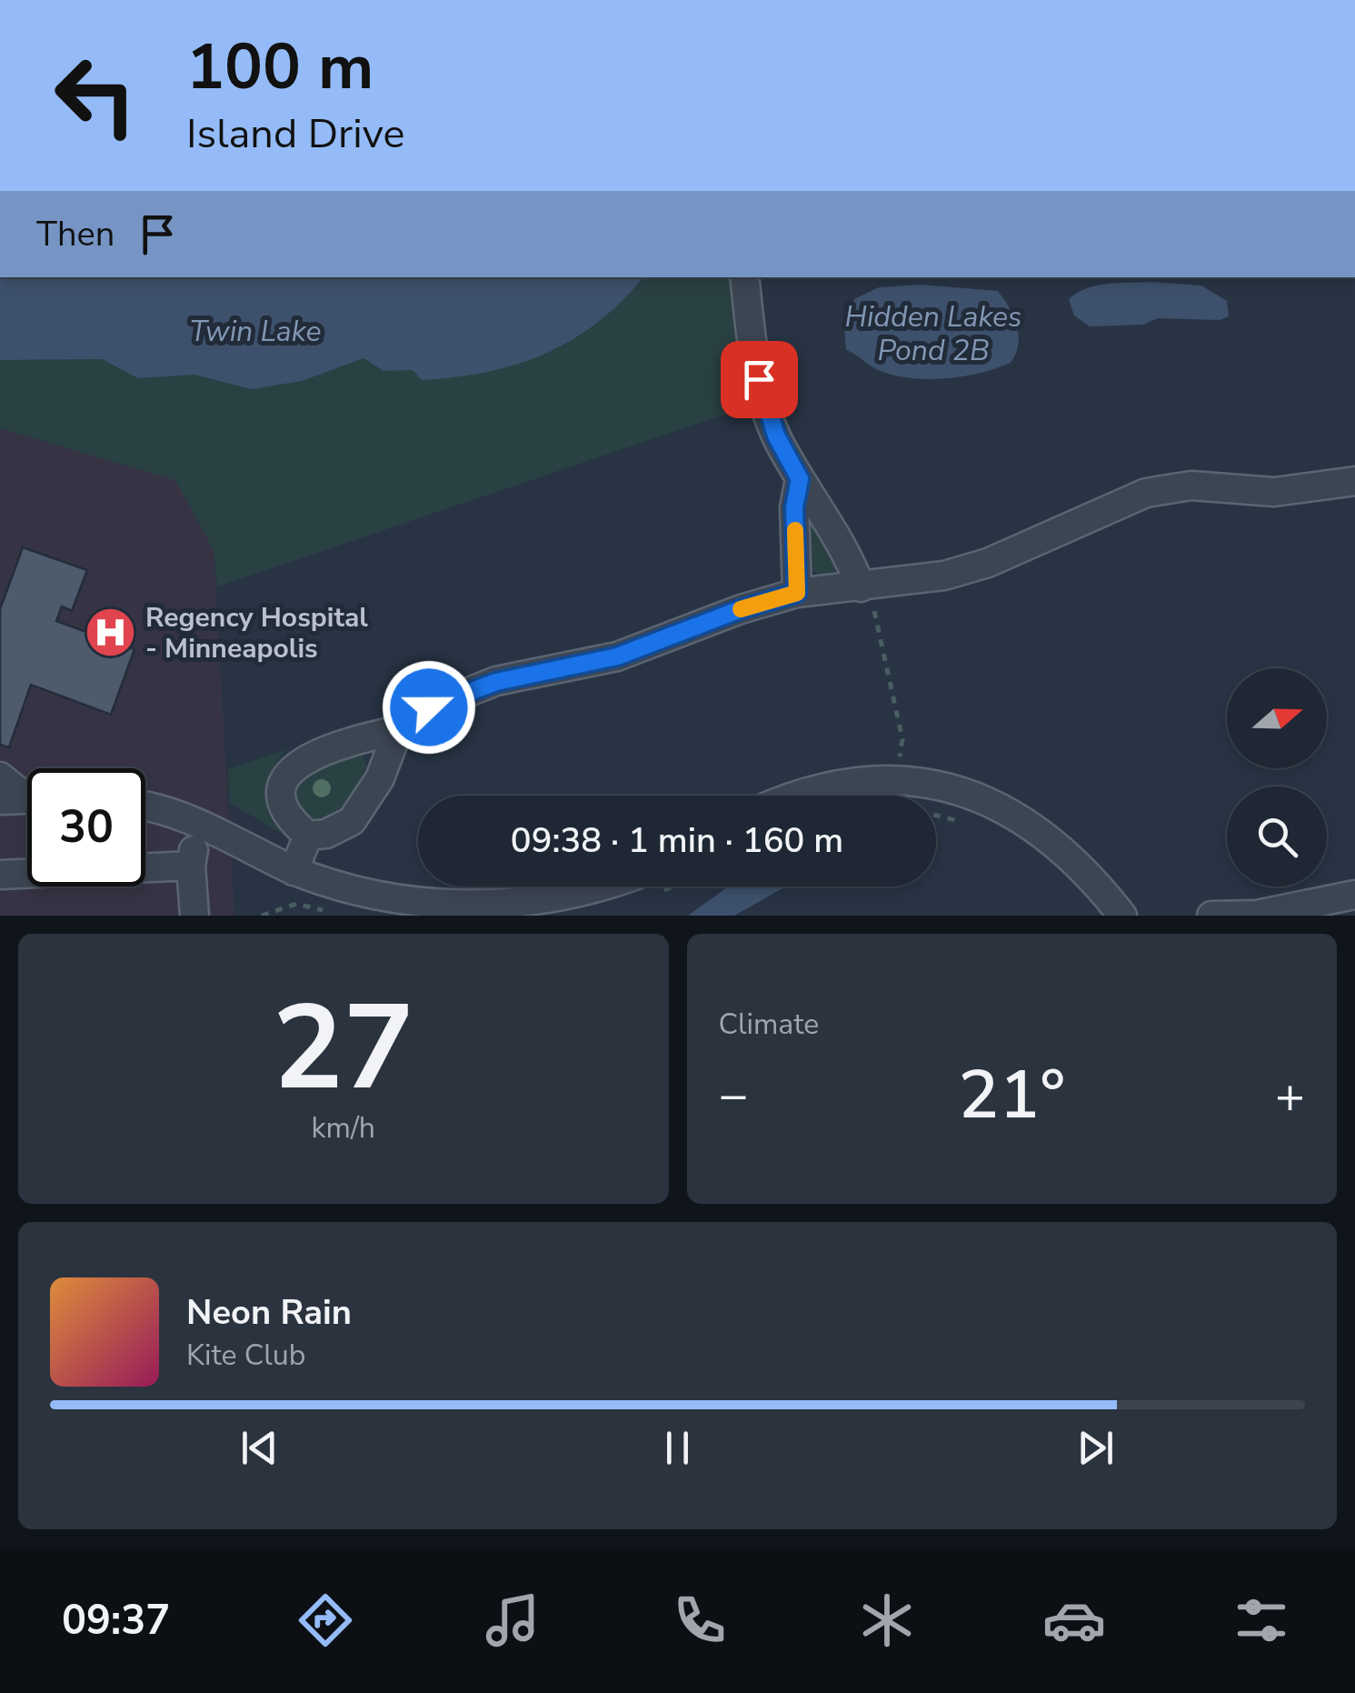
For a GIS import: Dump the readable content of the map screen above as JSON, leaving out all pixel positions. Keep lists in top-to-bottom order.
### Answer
{
  "water": ["Hidden Lakes Pond 2B", "Twin Lake"],
  "places": {
    "hospital": ["Regency Hospital - Minneapolis"]
  },
  "north": "right",
  "page": {
    "turn": ["100 m", "Island Drive"],
    "then": "Then",
    "limit": "30",
    "trip": "09:38 · 1 min · 160 m",
    "tile": [
      ["27", "km/h"],
      "Climate"
    ],
    "heat": ["−", "21°", "+"],
    "song": ["Neon Rain", "Kite Club"],
    "tabs": "09:37"
  }
}
